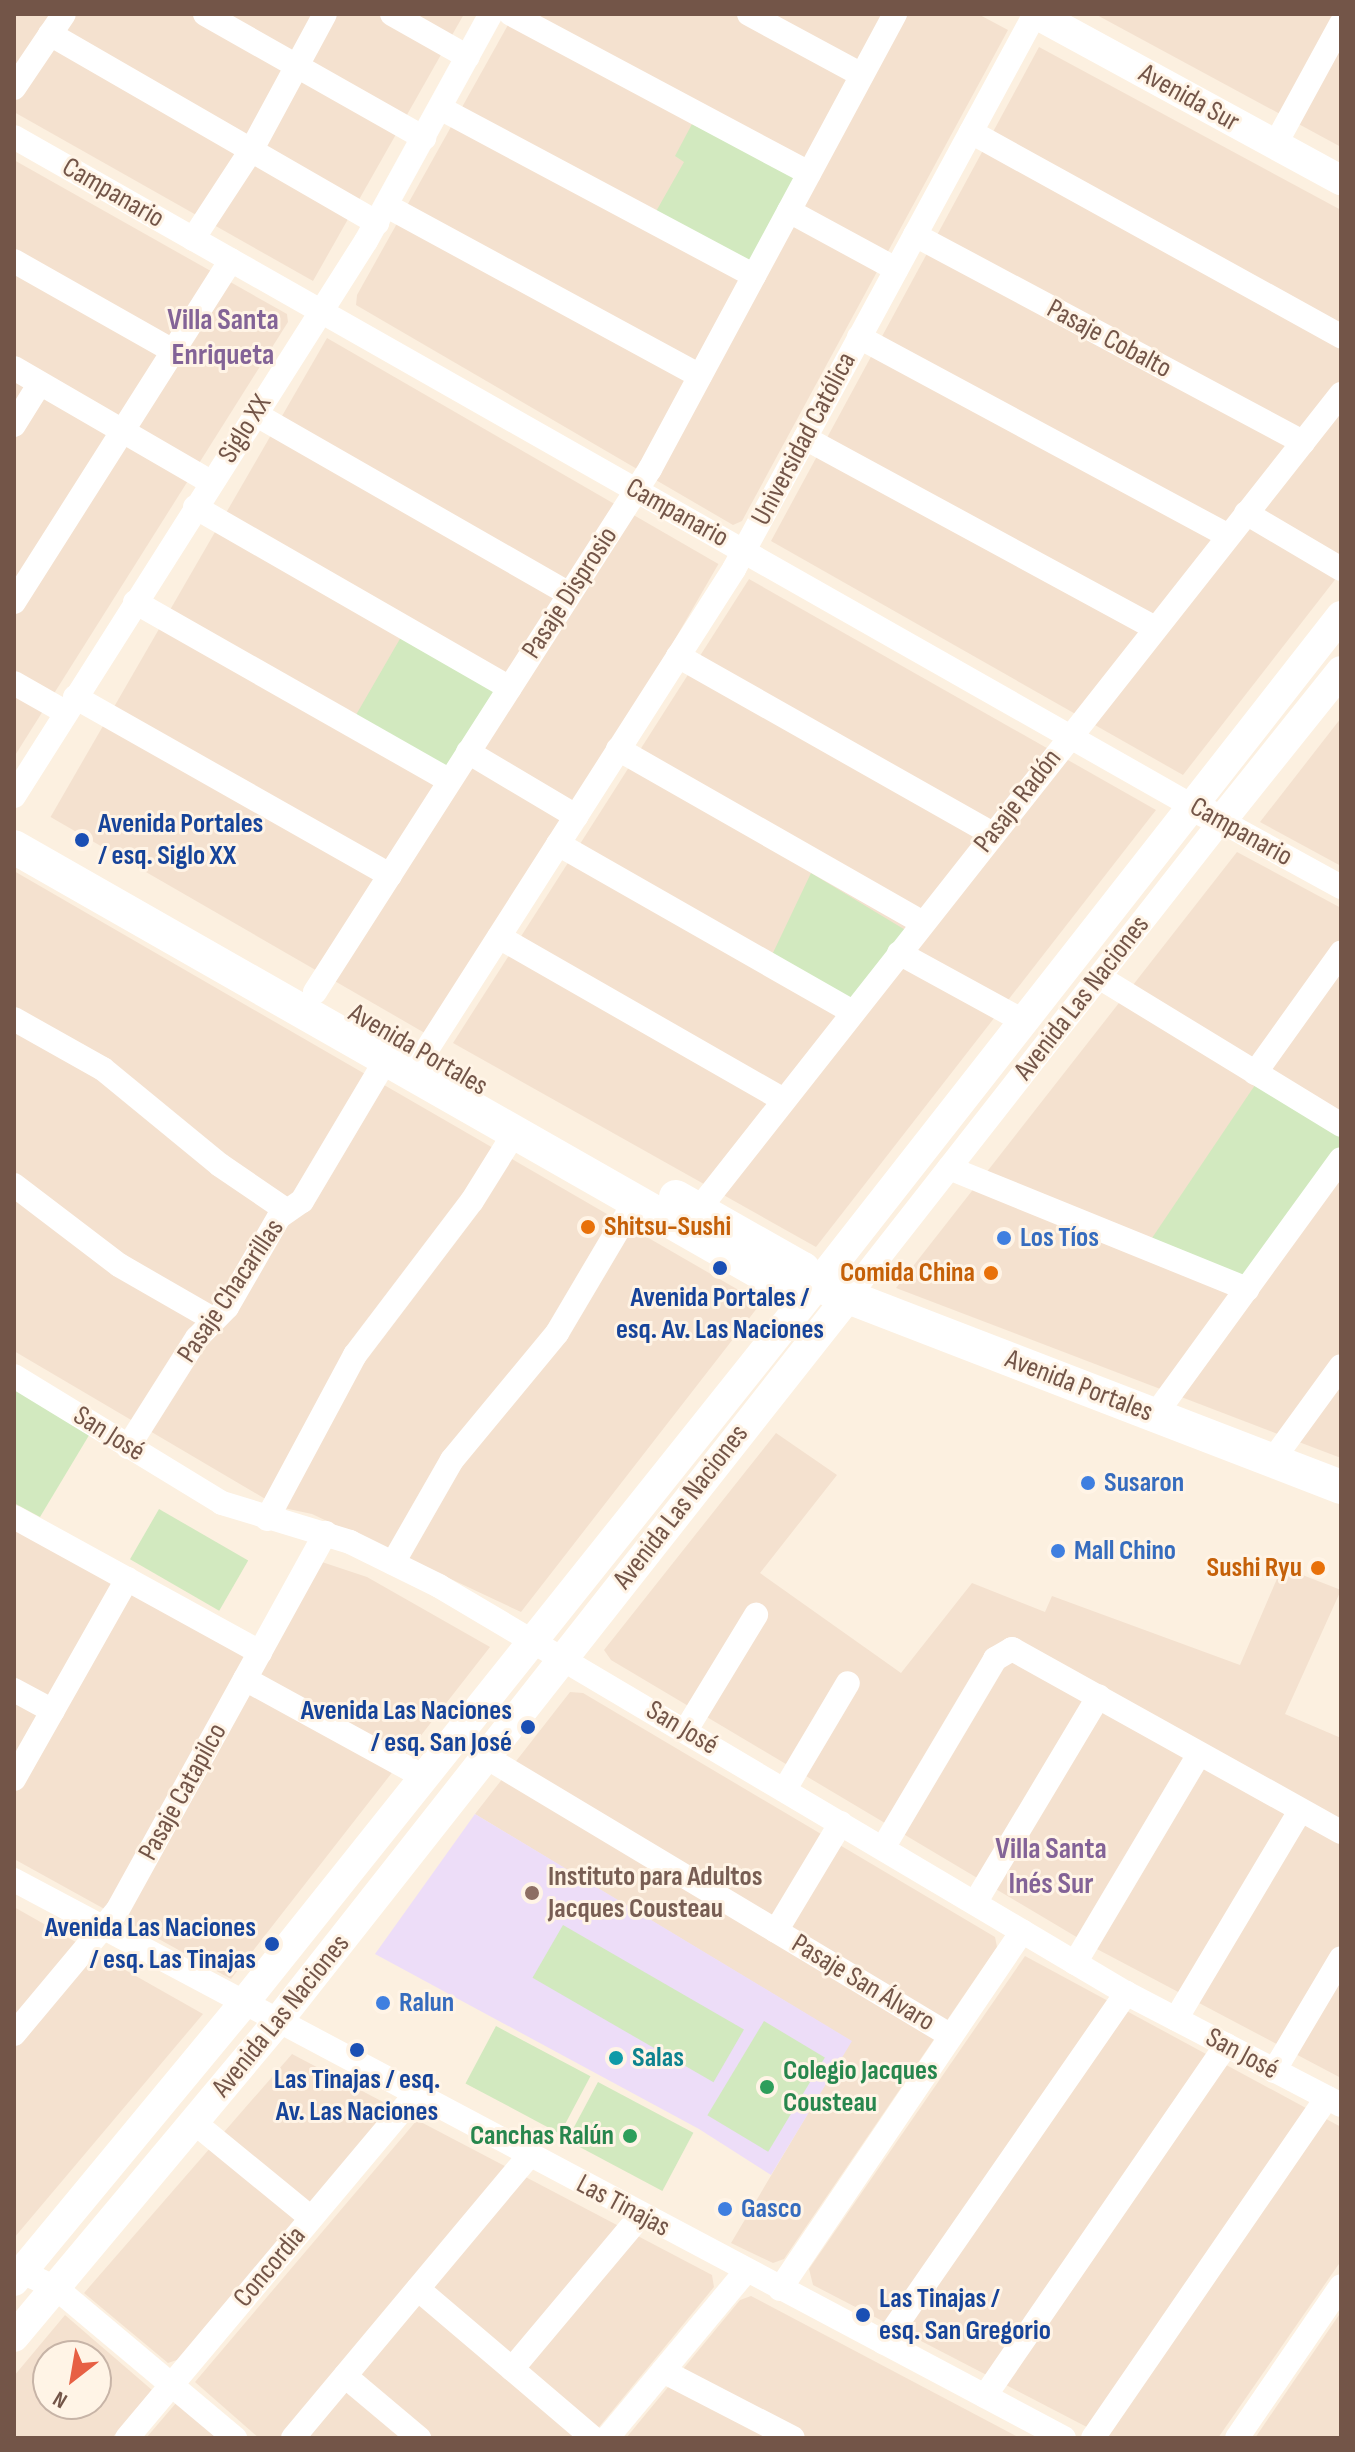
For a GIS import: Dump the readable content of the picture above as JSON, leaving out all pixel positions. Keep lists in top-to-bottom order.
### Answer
{
  "streets": {
    "main road": ["Avenida Portales"],
    "street": [
      "Avenida Sur",
      "Campanario",
      "Pasaje Cobalto",
      "Siglo XX",
      "Universidad Católica",
      "Pasaje Disprosio",
      "Pasaje Radón",
      "Avenida Las Naciones",
      "Pasaje Chacarillas",
      "San José",
      "Pasaje Catapilco",
      "Pasaje San Álvaro",
      "Las Tinajas",
      "Concordia"
    ]
  },
  "crossings": [
    ["Avenida Sur", "Universidad Católica"],
    ["Campanario", "Siglo XX"],
    ["Campanario", "Universidad Católica"],
    ["Campanario", "Pasaje Disprosio"],
    ["Campanario", "Pasaje Radón"],
    ["Campanario", "Avenida Las Naciones"],
    ["Pasaje Cobalto", "Universidad Católica"],
    ["Pasaje Cobalto", "Pasaje Radón"],
    ["Universidad Católica", "Avenida Portales"],
    ["Pasaje Disprosio", "Avenida Portales"],
    ["Pasaje Radón", "Avenida Portales"],
    ["Avenida Las Naciones", "Avenida Portales"],
    ["Avenida Las Naciones", "San José"],
    ["Avenida Las Naciones", "Pasaje San Álvaro"],
    ["Avenida Las Naciones", "Las Tinajas"],
    ["Avenida Portales", "Pasaje Chacarillas"],
    ["Pasaje Chacarillas", "San José"],
    ["San José", "Pasaje Catapilco"],
    ["Pasaje Catapilco", "Las Tinajas"],
    ["Las Tinajas", "Concordia"]
  ],
  "districts": ["Villa Santa Enriqueta", "Villa Santa Inés Sur"],
  "places": [
    "Avenida Portales / esq. Siglo XX",
    "Shitsu-Sushi",
    "Los Tíos",
    "Avenida Portales / esq. Av. Las Naciones",
    "Comida China",
    "Susaron",
    "Mall Chino",
    "Sushi Ryu",
    "Avenida Las Naciones / esq. San José",
    "Instituto para Adultos Jacques Cousteau",
    "Avenida Las Naciones / esq. Las Tinajas",
    "Ralun",
    "Las Tinajas / esq. Av. Las Naciones",
    "Salas",
    "Colegio Jacques Cousteau",
    "Canchas Ralún",
    "Gasco",
    "Las Tinajas / esq. San Gregorio"
  ],
  "north": "bottom left"
}
